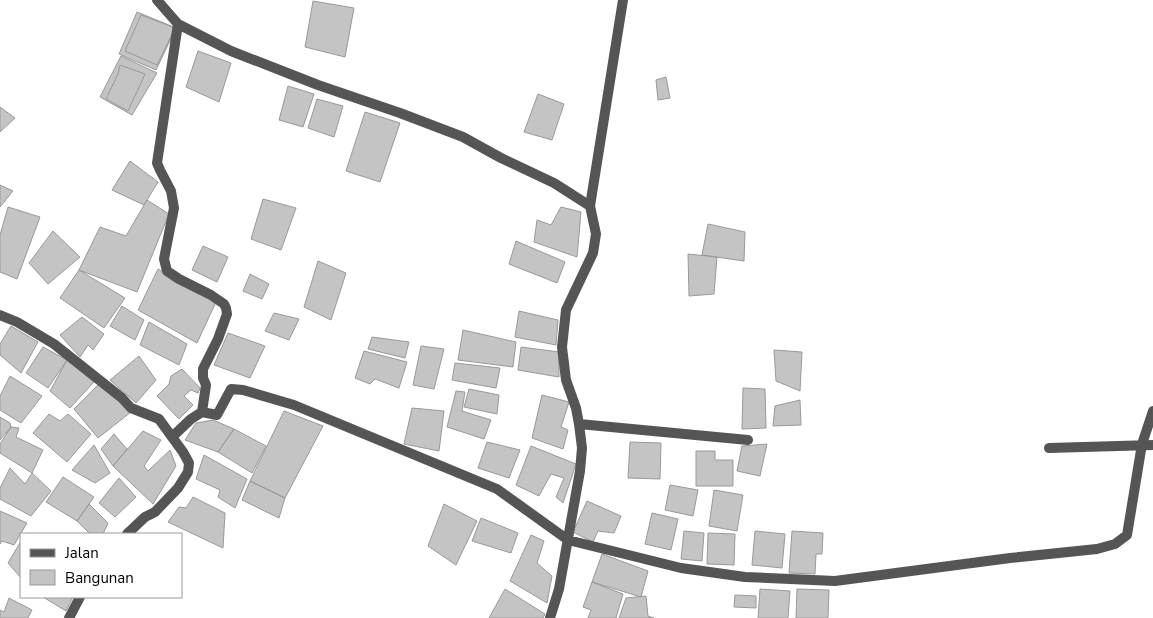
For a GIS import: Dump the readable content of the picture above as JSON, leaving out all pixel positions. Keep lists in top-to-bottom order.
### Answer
{
  "legend": ["Jalan", "Bangunan"]
}
